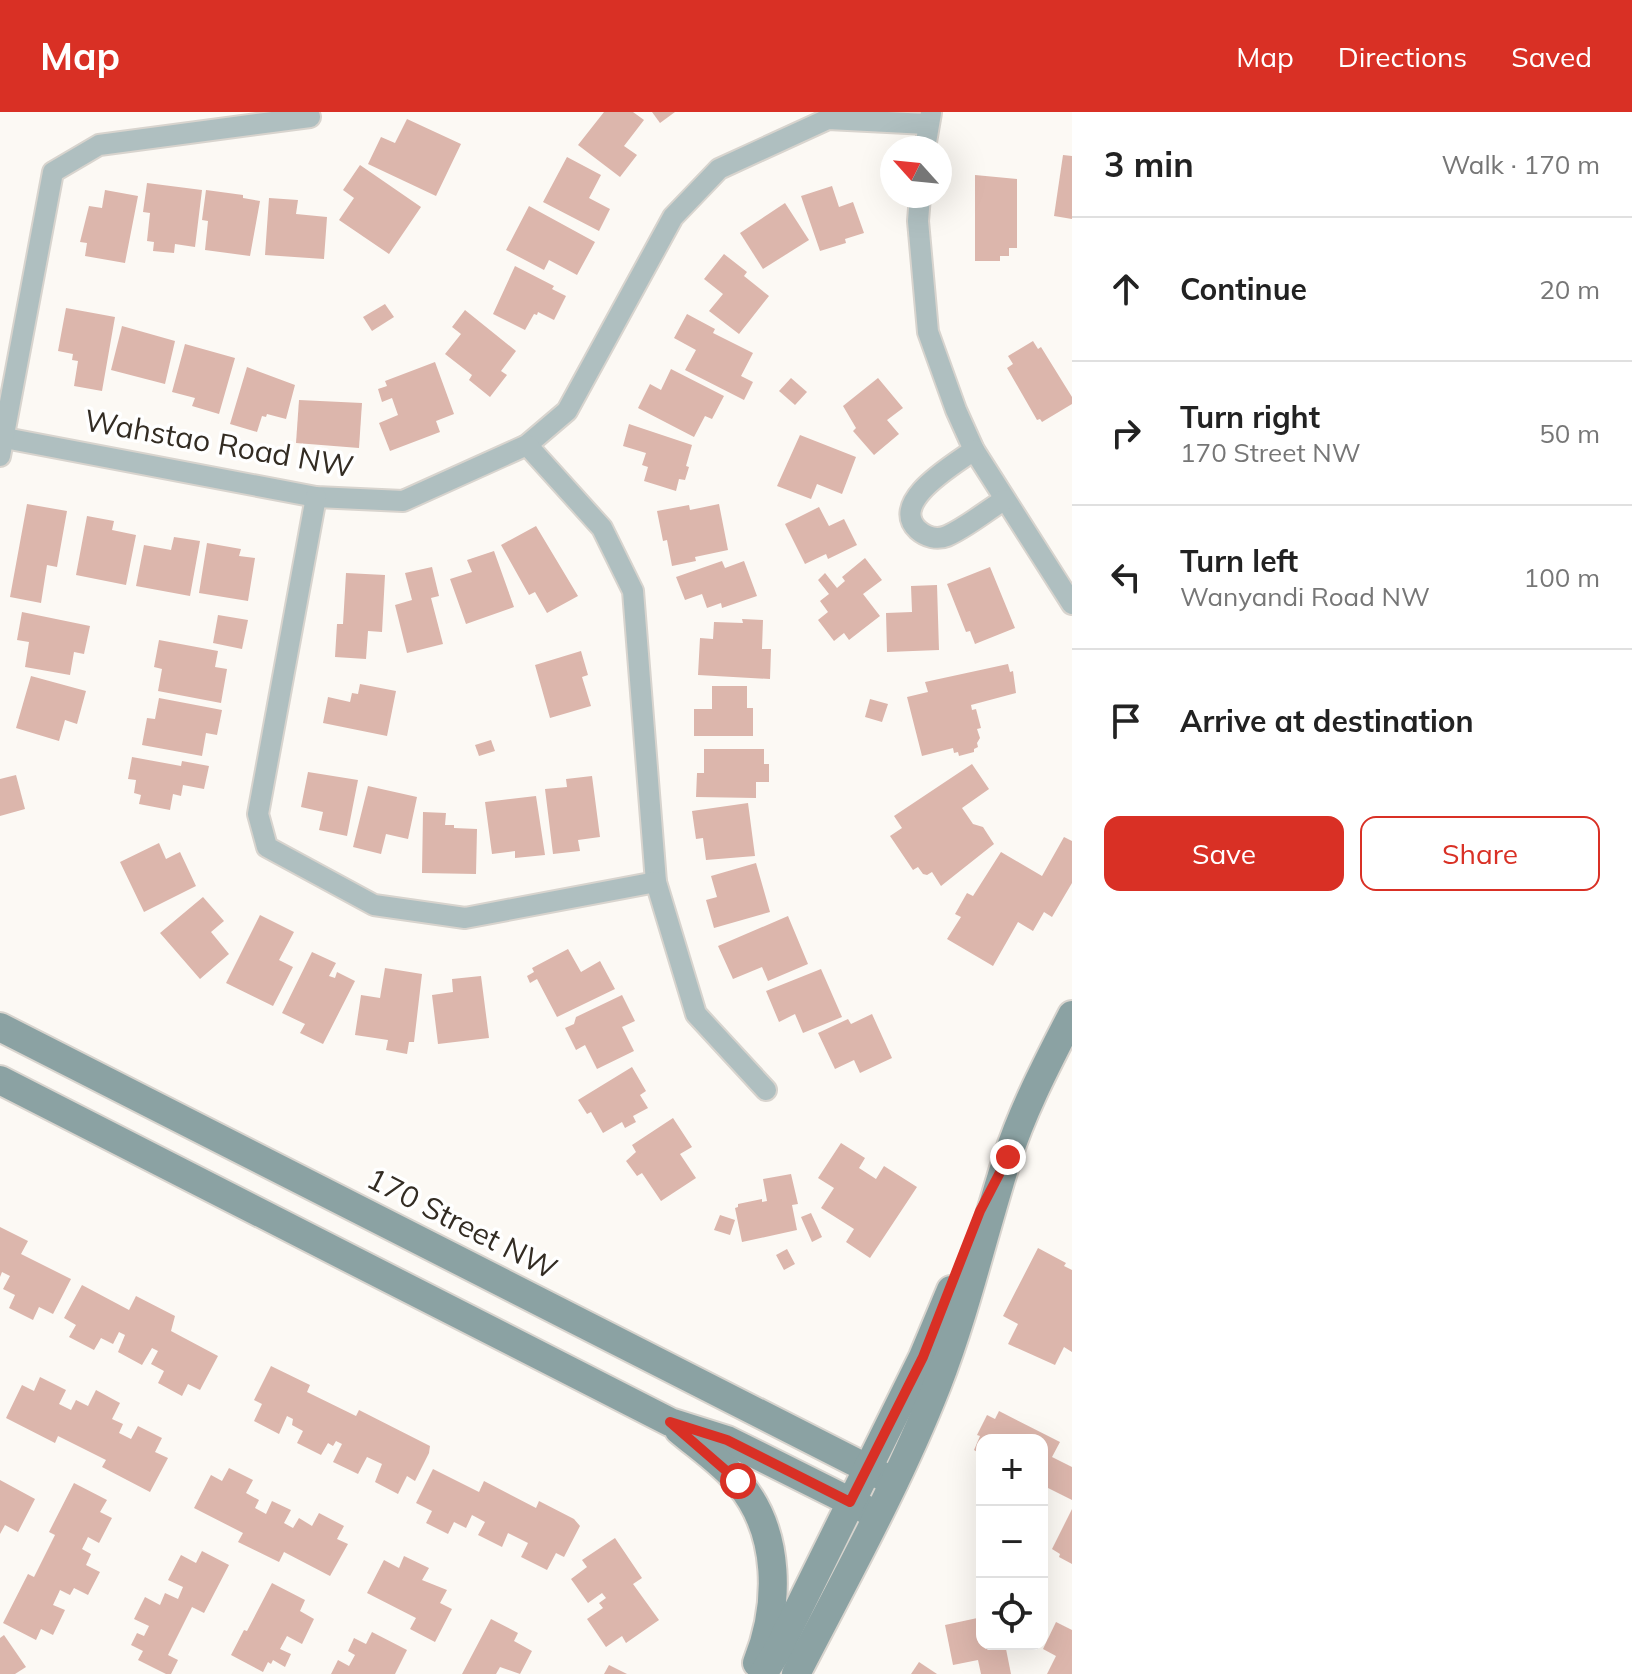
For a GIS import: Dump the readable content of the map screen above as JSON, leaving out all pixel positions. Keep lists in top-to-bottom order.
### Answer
{
  "streets": {
    "main road": ["170 Street NW"],
    "street": ["Wahstao Road NW"]
  },
  "north": "top left",
  "page": {
    "header": "Map",
    "nav": ["Map", "Directions", "Saved"],
    "heading": ["3 min", "Walk · 170 m"],
    "list": [
      ["Continue", "20 m"],
      ["Turn right", "170 Street NW", "50 m"],
      ["Turn left", "Wanyandi Road NW", "100 m"],
      "Arrive at destination"
    ],
    "buttons": ["Save", "Share"],
    "map_buttons": ["+", "−"]
  }
}
